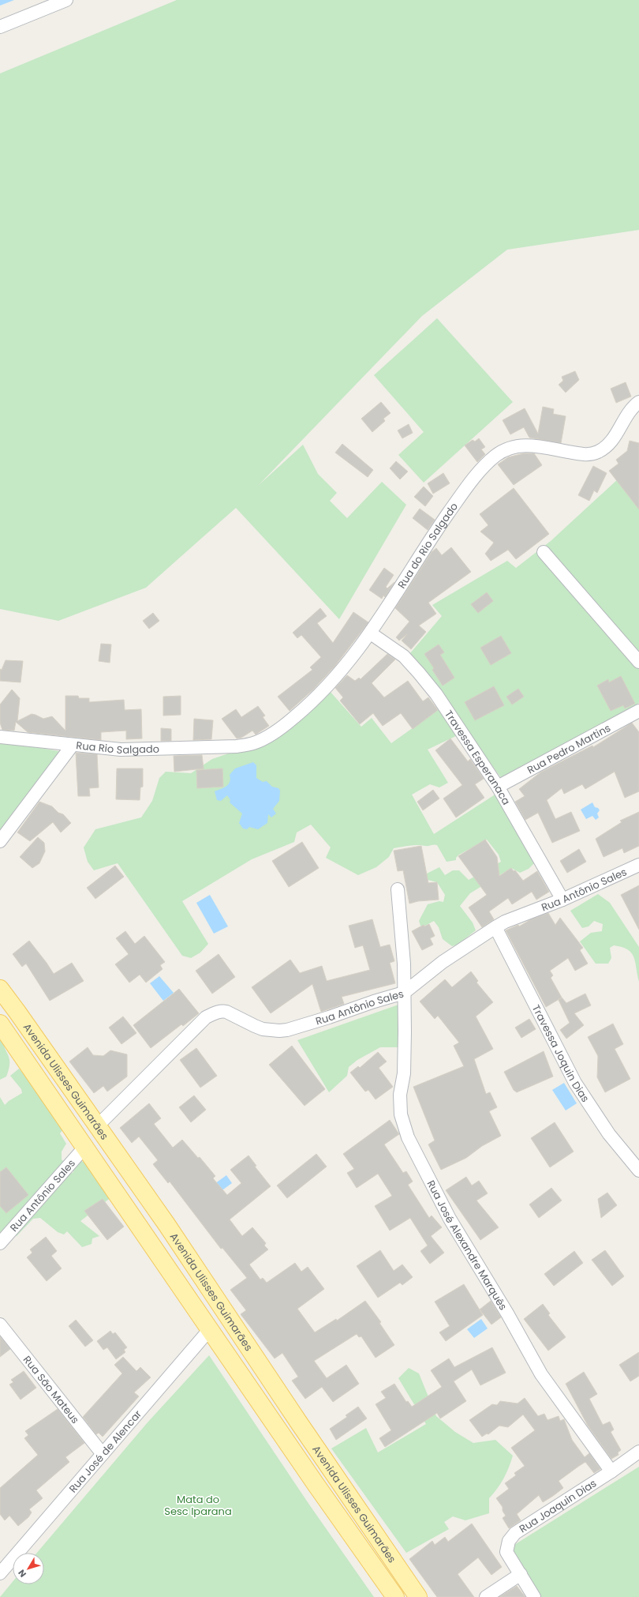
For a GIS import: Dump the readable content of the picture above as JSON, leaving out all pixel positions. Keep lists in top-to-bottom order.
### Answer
{
  "streets": {
    "main road": ["Avenida Ulisses Guimarães"],
    "street": [
      "Rua do Rio Salgado",
      "Rua Rio Salgado",
      "Rua Pedro Martins",
      "Travessa Esperanaca",
      "Rua Antônio Sales",
      "Travessa Joquin Dias",
      "Rua José Alexandre Marquês",
      "Rua São Mateus",
      "Rua José de Alencar",
      "Rua Joaquin Dias"
    ]
  },
  "crossings": [
    ["Rua do Rio Salgado", "Rua Rio Salgado"],
    ["Rua do Rio Salgado", "Travessa Esperanaca"],
    ["Rua Pedro Martins", "Travessa Esperanaca"],
    ["Travessa Esperanaca", "Rua Antônio Sales"],
    ["Rua Antônio Sales", "Travessa Joquin Dias"],
    ["Rua Antônio Sales", "Avenida Ulisses Guimarães"],
    ["Rua Antônio Sales", "Rua José Alexandre Marquês"],
    ["Avenida Ulisses Guimarães", "Rua José de Alencar"],
    ["Rua José Alexandre Marquês", "Rua Joaquin Dias"],
    ["Rua São Mateus", "Rua José de Alencar"]
  ],
  "parks": ["Mata do Sesc Iparana"],
  "north": "bottom left"
}
